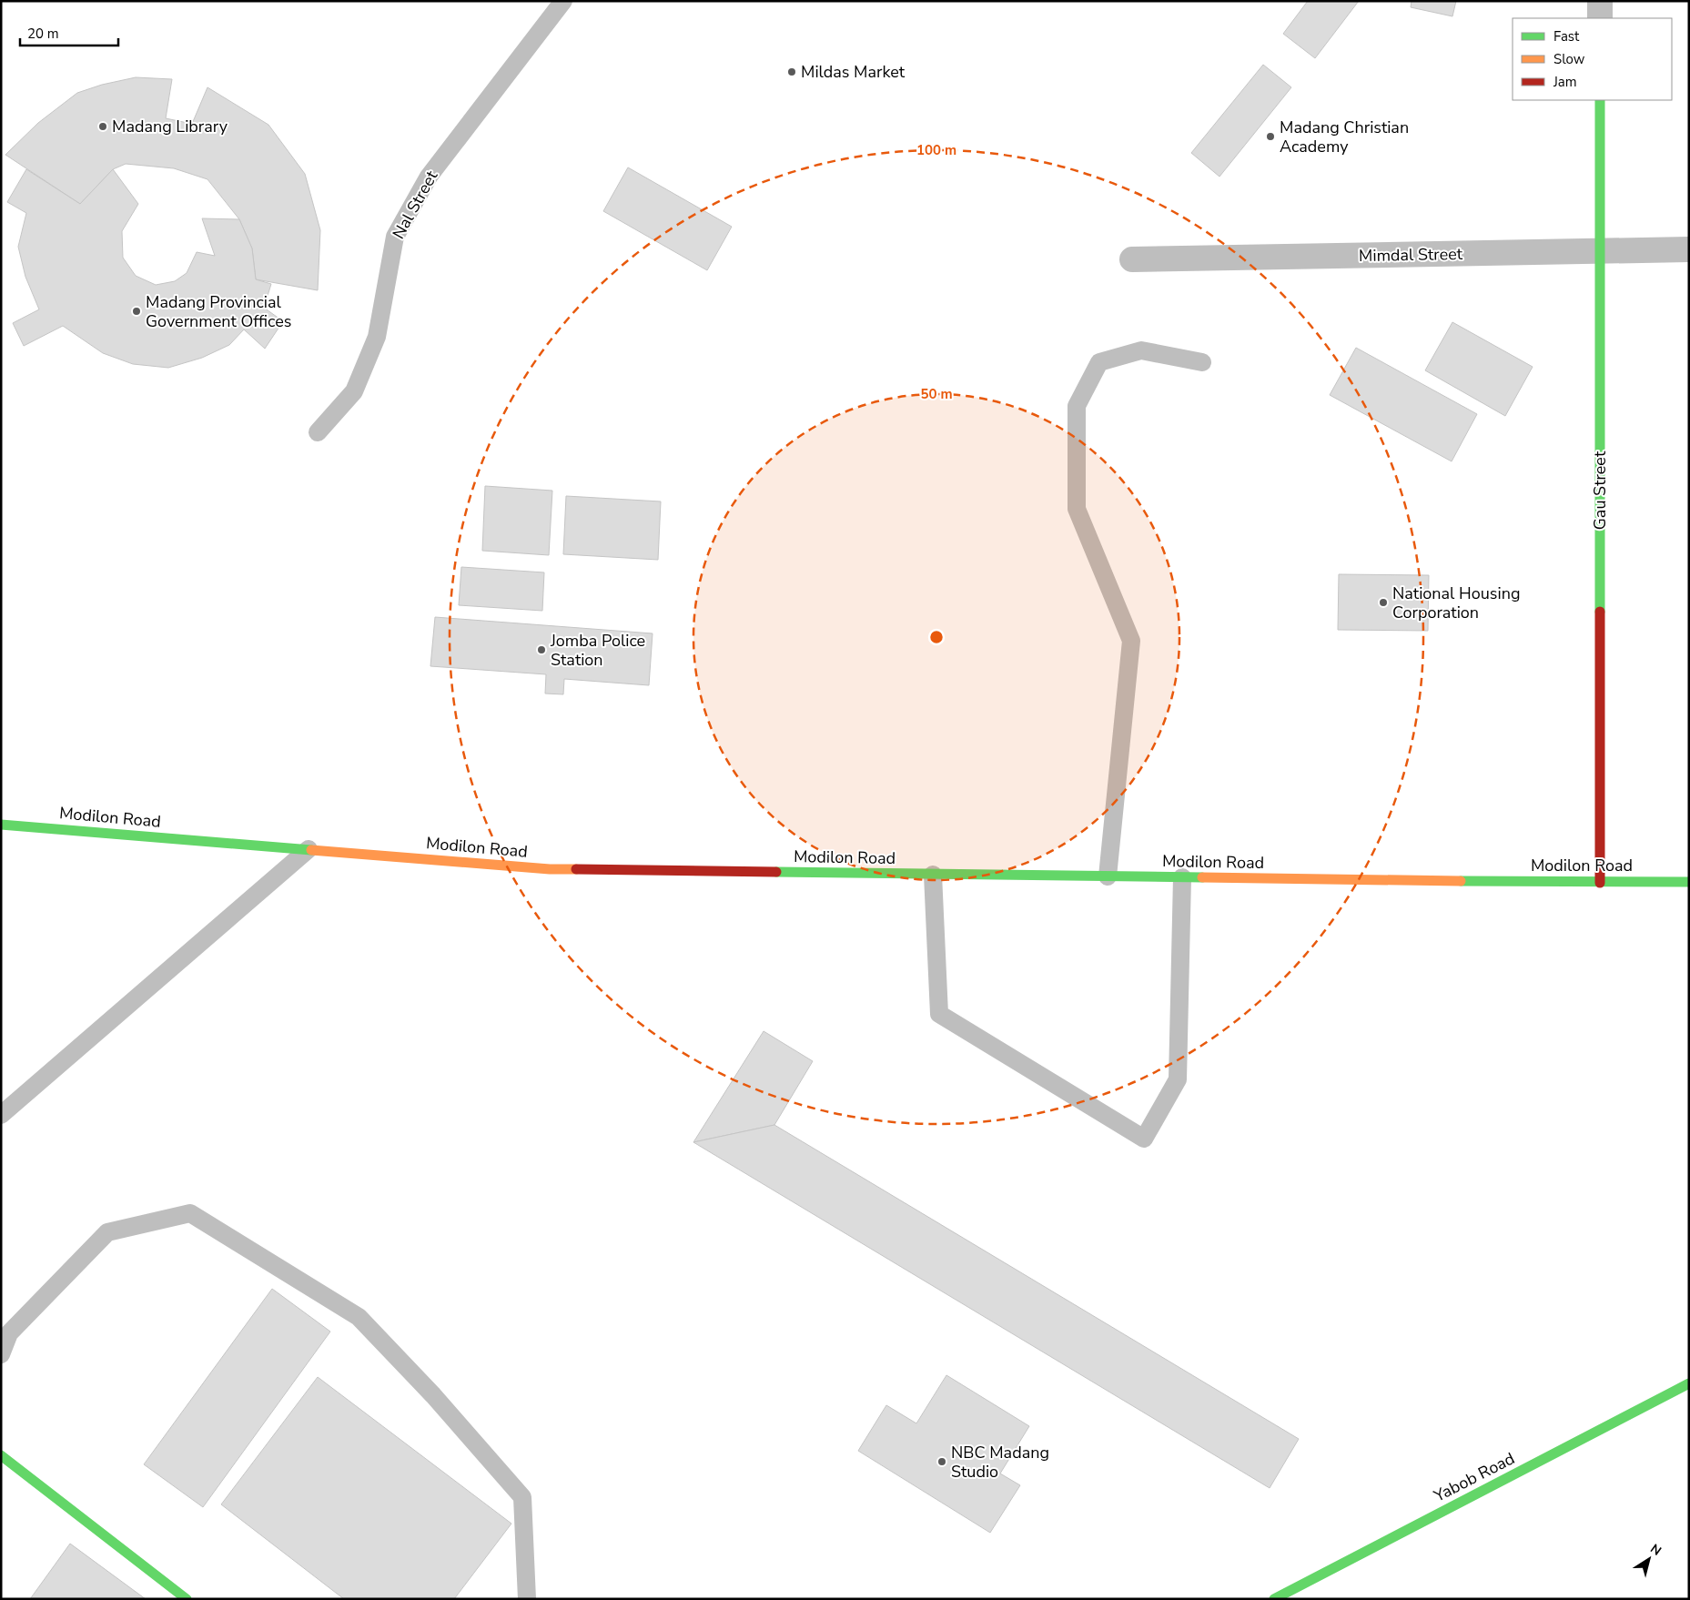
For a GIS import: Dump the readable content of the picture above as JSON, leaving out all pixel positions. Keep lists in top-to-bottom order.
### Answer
{
  "streets": {
    "main road": ["Gau Street", "Modilon Road", "Yabob Road"],
    "street": ["Mimdal Street"],
    "lane": ["Nal Street"]
  },
  "crossings": [
    ["Mimdal Street", "Gau Street"],
    ["Gau Street", "Modilon Road"]
  ],
  "places": [
    "Mildas Market",
    "Madang Library",
    "Madang Christian Academy",
    "Madang Provincial Government Offices",
    "National Housing Corporation",
    "Jomba Police Station",
    "NBC Madang Studio"
  ],
  "legend": ["Fast", "Slow", "Jam"],
  "scale_bar": "20 m",
  "north": "top right",
  "rings": ["100 m", "50 m"]
}
